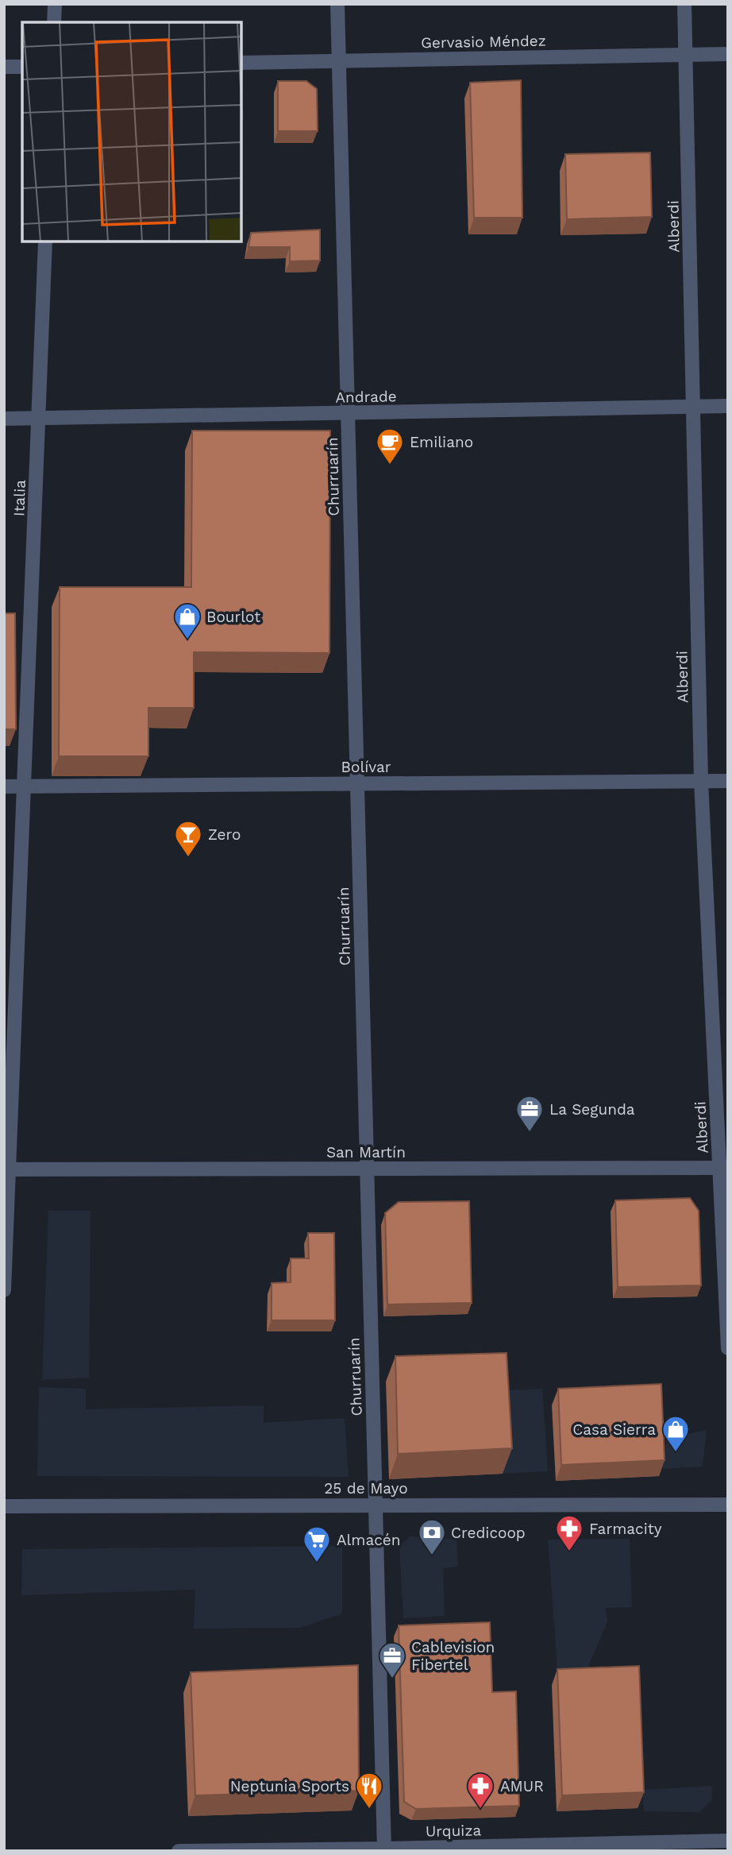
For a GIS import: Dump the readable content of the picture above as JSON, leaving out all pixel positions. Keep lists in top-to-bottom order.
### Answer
{
  "streets": {
    "street": [
      "Gervasio Méndez",
      "Alberdi",
      "Andrade",
      "Churruarín",
      "Italia",
      "Bolívar",
      "San Martín",
      "25 de Mayo",
      "Urquiza"
    ]
  },
  "crossings": [
    ["Gervasio Méndez", "Alberdi"],
    ["Gervasio Méndez", "Churruarín"],
    ["Alberdi", "Andrade"],
    ["Alberdi", "Bolívar"],
    ["Alberdi", "San Martín"],
    ["Andrade", "Churruarín"],
    ["Andrade", "Italia"],
    ["Churruarín", "Bolívar"],
    ["Churruarín", "San Martín"],
    ["Churruarín", "25 de Mayo"],
    ["Churruarín", "Urquiza"],
    ["Italia", "Bolívar"],
    ["Italia", "San Martín"]
  ],
  "places": {
    "cafe": ["Emiliano"],
    "shop": ["Bourlot", "Casa Sierra"],
    "bar": ["Zero"],
    "office": ["La Segunda", "Cablevision Fibertel"],
    "pharmacy": ["Farmacity", "AMUR"],
    "bank": ["Credicoop"],
    "supermarket": ["Almacén"],
    "restaurant": ["Neptunia Sports"]
  }
}
